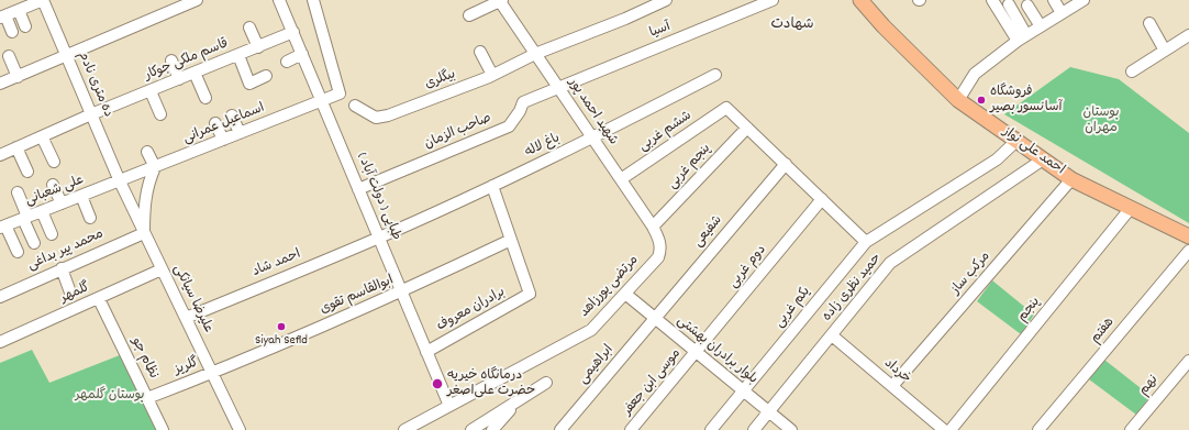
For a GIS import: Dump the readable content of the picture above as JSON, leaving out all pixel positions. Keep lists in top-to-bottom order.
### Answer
{
  "streets": {
    "main road": ["احمد علی نواز"],
    "street": [
      "آسیا",
      "قاسم ملکی جوکار",
      "بیگلری",
      "ده متری نادم",
      "شهید احمد پور",
      "اسماعیل عمرانی",
      "صاحب الزمان",
      "ششم غربی",
      "باغ لاله",
      "پنجم غربی",
      "علی شعبانی",
      "طبایی ( دولت آباد )",
      "شفیعی",
      "محمد پیر بداغی",
      "احمد شاد",
      "دوم غربی",
      "مرکب ساز",
      "مرتضی پورزاهد",
      "حمید نظری زاده",
      "گلمهر",
      "ابوالقاسم تقوی",
      "علیرضا سیانکی",
      "یکم غربی",
      "برادران معروف",
      "پنجم",
      "هفتم",
      "بلوار برادران بهشتی",
      "نظام جو",
      "ابراهیمی",
      "گلریز",
      "خرداد",
      "موسی ابن جعفر",
      "نهم"
    ]
  },
  "crossings": [
    ["آسیا", "شهید احمد پور"],
    ["آسیا", "صاحب الزمان"],
    ["قاسم ملکی جوکار", "ده متری نادم"],
    ["قاسم ملکی جوکار", "طبایی ( دولت آباد )"],
    ["بیگلری", "شهید احمد پور"],
    ["ده متری نادم", "اسماعیل عمرانی"],
    ["ده متری نادم", "علی شعبانی"],
    ["ده متری نادم", "علیرضا سیانکی"],
    ["شهید احمد پور", "صاحب الزمان"],
    ["شهید احمد پور", "ششم غربی"],
    ["شهید احمد پور", "باغ لاله"],
    ["شهید احمد پور", "پنجم غربی"],
    ["شهید احمد پور", "مرتضی پورزاهد"],
    ["اسماعیل عمرانی", "علی شعبانی"],
    ["اسماعیل عمرانی", "طبایی ( دولت آباد )"],
    ["اسماعیل عمرانی", "علیرضا سیانکی"],
    ["صاحب الزمان", "طبایی ( دولت آباد )"],
    ["ششم غربی", "پنجم غربی"],
    ["باغ لاله", "طبایی ( دولت آباد )"],
    ["باغ لاله", "احمد شاد"],
    ["احمد علی نواز", "مرکب ساز"],
    ["احمد علی نواز", "حمید نظری زاده"],
    ["احمد علی نواز", "یکم غربی"],
    ["احمد علی نواز", "پنجم"],
    ["علی شعبانی", "علیرضا سیانکی"],
    ["طبایی ( دولت آباد )", "احمد شاد"],
    ["طبایی ( دولت آباد )", "مرتضی پورزاهد"],
    ["طبایی ( دولت آباد )", "ابوالقاسم تقوی"],
    ["طبایی ( دولت آباد )", "برادران معروف"],
    ["شفیعی", "بلوار برادران بهشتی"],
    ["شفیعی", "ابراهیمی"],
    ["محمد پیر بداغی", "علیرضا سیانکی"],
    ["احمد شاد", "علیرضا سیانکی"],
    ["دوم غربی", "بلوار برادران بهشتی"],
    ["دوم غربی", "موسی ابن جعفر"],
    ["مرکب ساز", "خرداد"],
    ["مرتضی پورزاهد", "بلوار برادران بهشتی"],
    ["حمید نظری زاده", "بلوار برادران بهشتی"],
    ["حمید نظری زاده", "خرداد"],
    ["گلمهر", "علیرضا سیانکی"],
    ["گلمهر", "نظام جو"],
    ["ابوالقاسم تقوی", "علیرضا سیانکی"],
    ["ابوالقاسم تقوی", "برادران معروف"],
    ["ابوالقاسم تقوی", "گلریز"],
    ["علیرضا سیانکی", "گلریز"],
    ["یکم غربی", "بلوار برادران بهشتی"],
    ["بلوار برادران بهشتی", "ابراهیمی"],
    ["بلوار برادران بهشتی", "موسی ابن جعفر"],
    ["نظام جو", "گلریز"]
  ],
  "districts": ["شهادت"],
  "parks": ["بوستان مهران", "بوستان گلمهر"],
  "places": ["فروشگاه آسانسور بصیر", "Siyah Sefid", "درمانگاه خیریه حضرت علی‌اصغر"]
}
